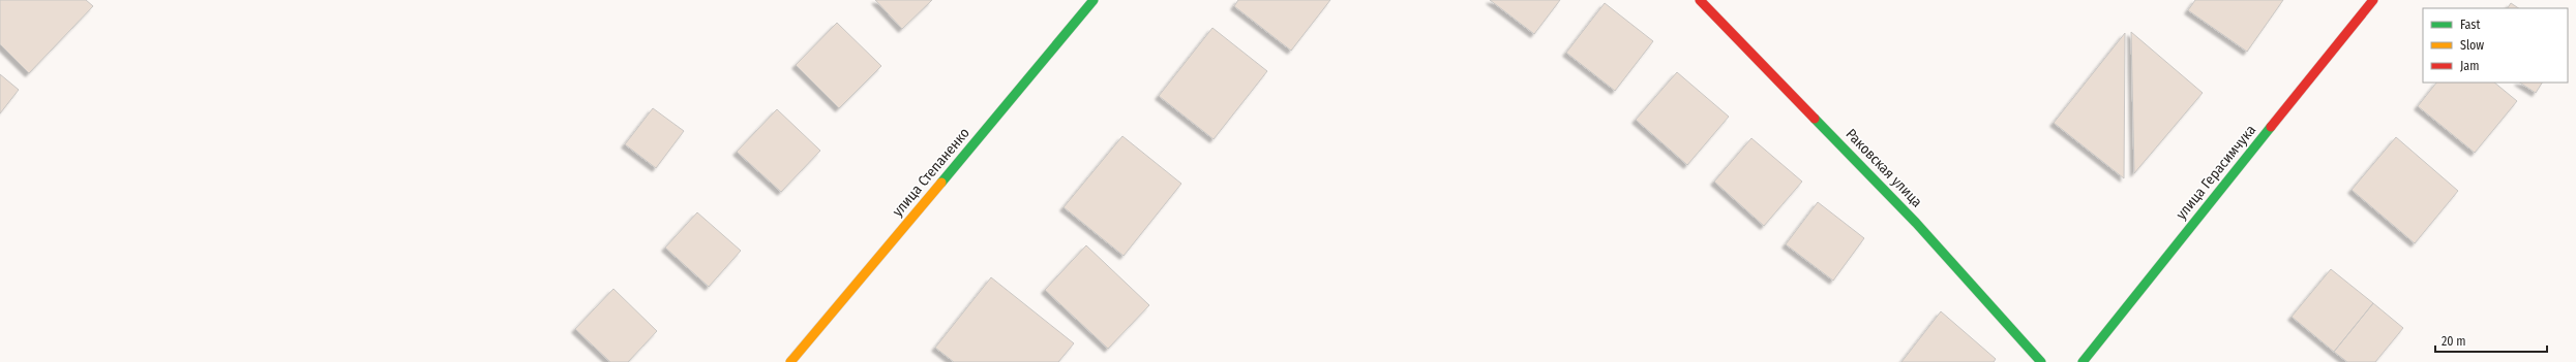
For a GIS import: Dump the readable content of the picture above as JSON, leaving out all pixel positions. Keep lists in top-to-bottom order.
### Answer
{
  "streets": {
    "street": ["Раковская улица", "улица Степаненко", "улица Герасимчука"]
  },
  "legend": ["Fast", "Slow", "Jam"],
  "scale_bar": "20 m"
}
